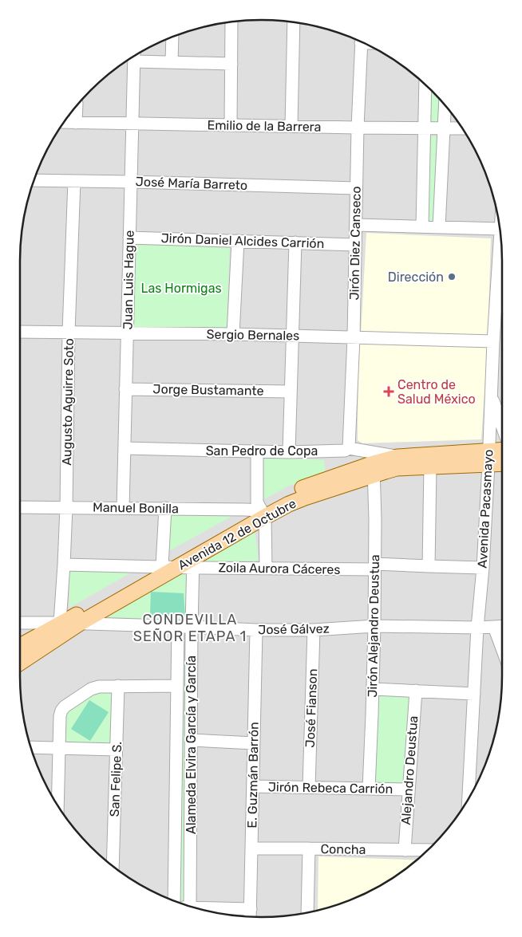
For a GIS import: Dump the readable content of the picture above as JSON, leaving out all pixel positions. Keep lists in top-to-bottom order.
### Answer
{
  "streets": {
    "main road": ["Avenida 12 de Octubre"],
    "street": [
      "Emilio de la Barrera",
      "José María Barreto",
      "Jirón Daniel Alcides Carrión",
      "Jirón Diez Canseco",
      "Juan Luis Hague",
      "Sergio Bernales",
      "Jorge Bustamante",
      "Augusto Aguirre Soto",
      "San Pedro de Copa",
      "Manuel Bonilla",
      "Avenida Pacasmayo",
      "Zoila Aurora Cáceres",
      "Jirón Alejandro Deustua",
      "José Gálvez",
      "José Fianson",
      "Alameda Elvira García y García",
      "Alejandro Deustua",
      "E. Guzmán Barrón",
      "San Felipe S.",
      "Jirón Rebeca Carrión",
      "Concha"
    ]
  },
  "crossings": [
    ["Emilio de la Barrera", "Jirón Diez Canseco"],
    ["Emilio de la Barrera", "Juan Luis Hague"],
    ["José María Barreto", "Jirón Diez Canseco"],
    ["José María Barreto", "Juan Luis Hague"],
    ["José María Barreto", "Augusto Aguirre Soto"],
    ["Jirón Daniel Alcides Carrión", "Jirón Diez Canseco"],
    ["Jirón Daniel Alcides Carrión", "Juan Luis Hague"],
    ["Jirón Diez Canseco", "Sergio Bernales"],
    ["Jirón Diez Canseco", "San Pedro de Copa"],
    ["Juan Luis Hague", "Sergio Bernales"],
    ["Juan Luis Hague", "Jorge Bustamante"],
    ["Juan Luis Hague", "San Pedro de Copa"],
    ["Juan Luis Hague", "Manuel Bonilla"],
    ["Sergio Bernales", "Augusto Aguirre Soto"],
    ["Sergio Bernales", "Avenida Pacasmayo"],
    ["Augusto Aguirre Soto", "Manuel Bonilla"],
    ["Augusto Aguirre Soto", "Avenida 12 de Octubre"],
    ["Augusto Aguirre Soto", "José Gálvez"],
    ["San Pedro de Copa", "Avenida 12 de Octubre"],
    ["Manuel Bonilla", "Avenida 12 de Octubre"],
    ["Avenida Pacasmayo", "Avenida 12 de Octubre"],
    ["Avenida Pacasmayo", "Zoila Aurora Cáceres"],
    ["Avenida Pacasmayo", "José Gálvez"],
    ["Avenida 12 de Octubre", "Zoila Aurora Cáceres"],
    ["Avenida 12 de Octubre", "Jirón Alejandro Deustua"],
    ["Avenida 12 de Octubre", "José Gálvez"],
    ["Avenida 12 de Octubre", "Alameda Elvira García y García"],
    ["Zoila Aurora Cáceres", "Jirón Alejandro Deustua"],
    ["Zoila Aurora Cáceres", "Alameda Elvira García y García"],
    ["Jirón Alejandro Deustua", "José Gálvez"],
    ["Jirón Alejandro Deustua", "Jirón Rebeca Carrión"],
    ["José Gálvez", "José Fianson"],
    ["José Gálvez", "Alameda Elvira García y García"],
    ["José Gálvez", "E. Guzmán Barrón"],
    ["José Fianson", "Jirón Rebeca Carrión"],
    ["Alejandro Deustua", "Jirón Rebeca Carrión"],
    ["Alejandro Deustua", "Concha"],
    ["E. Guzmán Barrón", "Jirón Rebeca Carrión"],
    ["E. Guzmán Barrón", "Concha"]
  ],
  "districts": ["CONDEVILLA SEÑOR ETAPA 1"],
  "parks": ["Las Hormigas"],
  "places": {
    "other": ["Dirección"],
    "health": ["Centro de Salud México"]
  }
}
